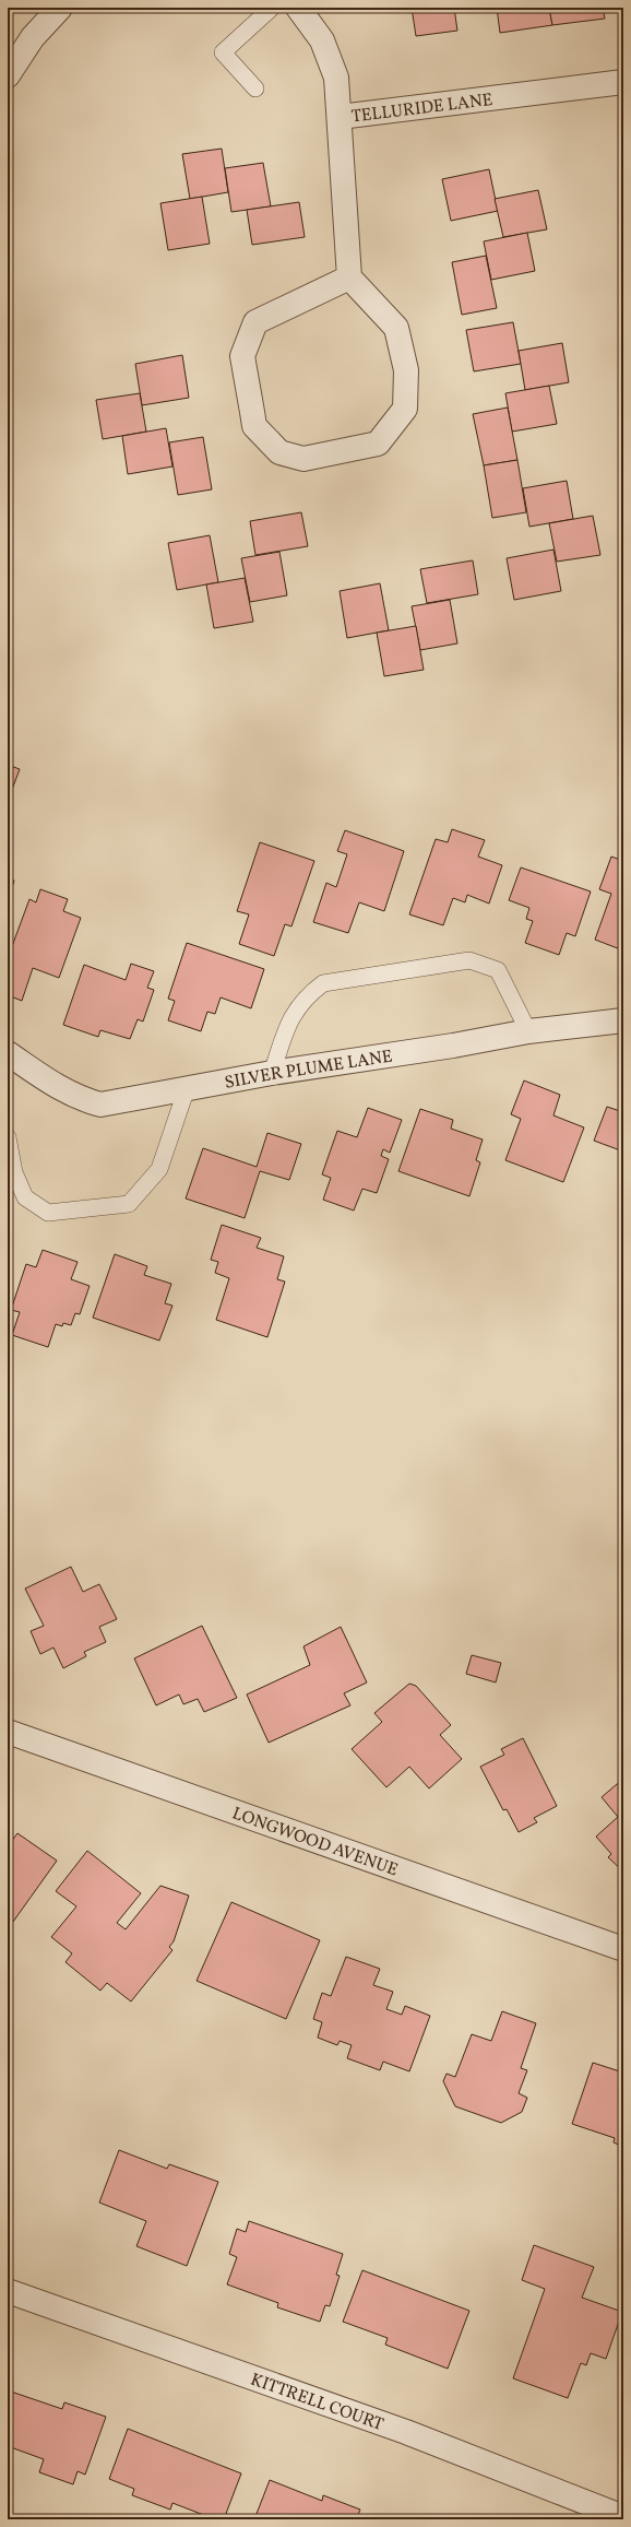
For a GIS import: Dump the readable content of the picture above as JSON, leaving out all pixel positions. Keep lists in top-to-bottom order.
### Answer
{
  "streets": {
    "street": [
      "TELLURIDE LANE",
      "SILVER PLUME LANE",
      "LONGWOOD AVENUE",
      "KITTRELL COURT"
    ]
  }
}
